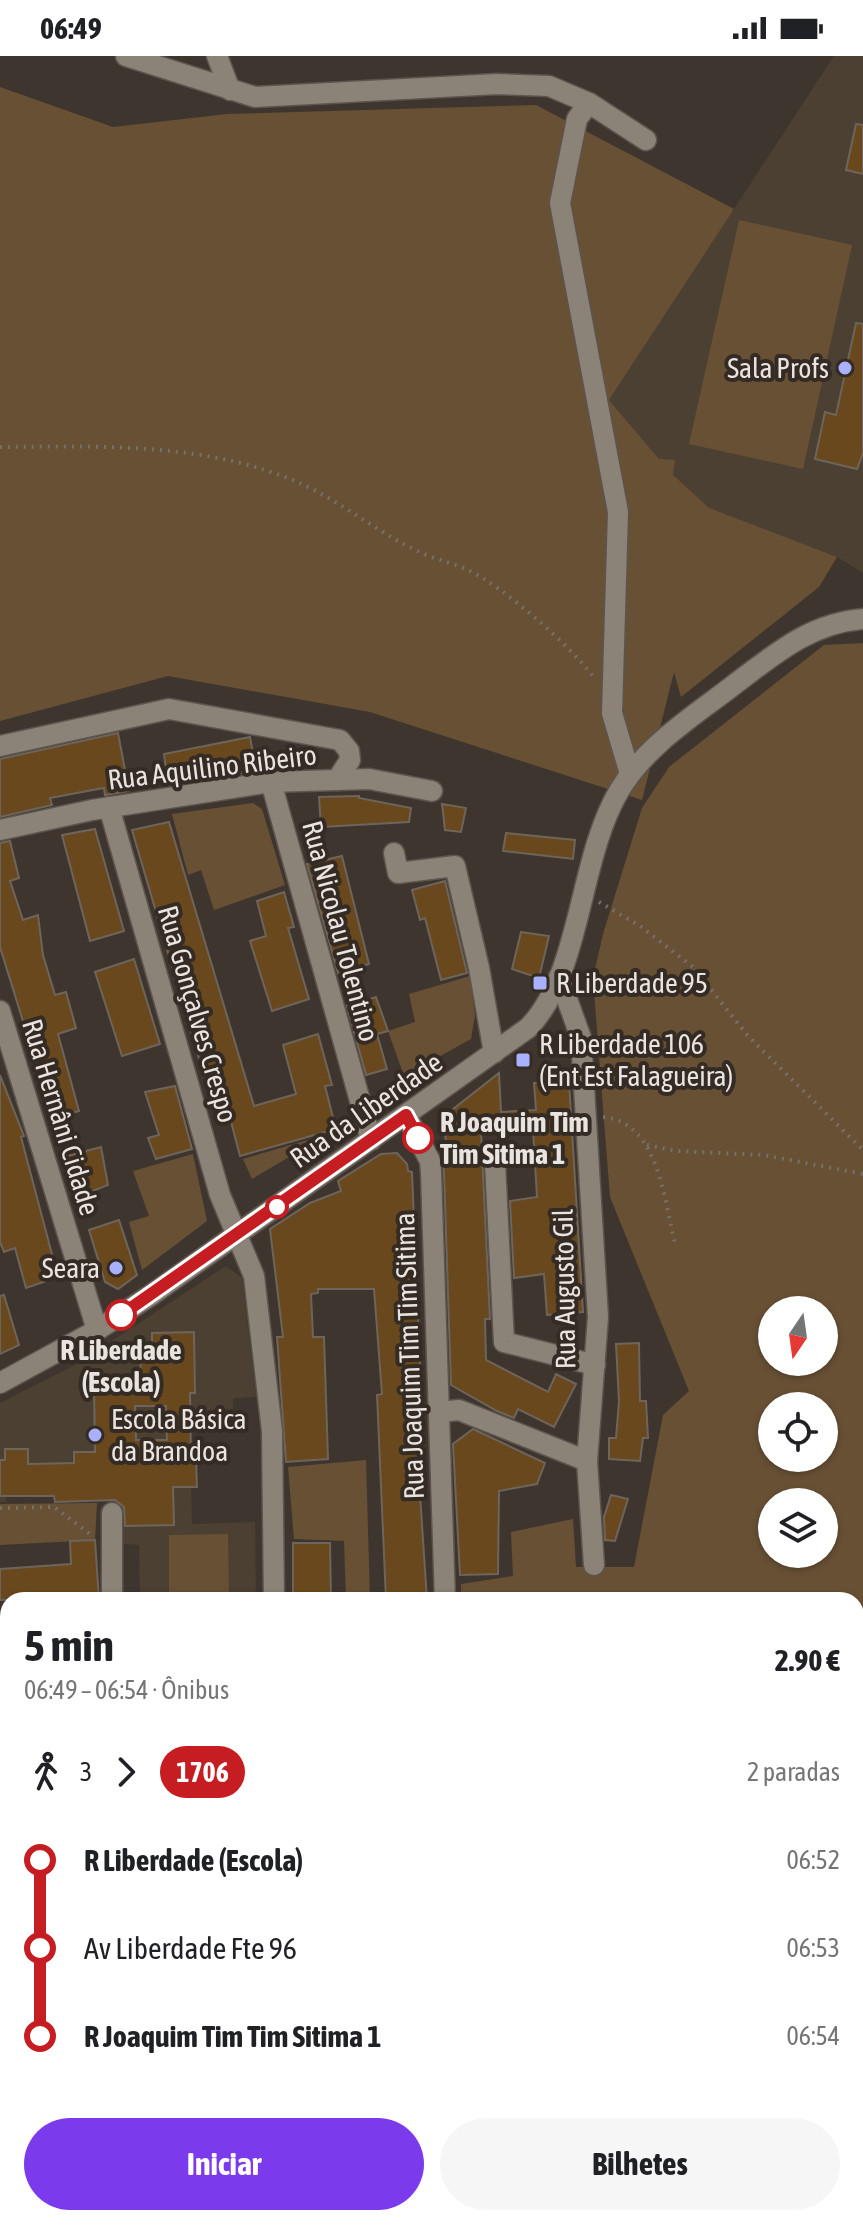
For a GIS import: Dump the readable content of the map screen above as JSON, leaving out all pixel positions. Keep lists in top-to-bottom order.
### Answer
{
  "streets": {
    "street": [
      "Rua Aquilino Ribeiro",
      "Rua Nicolau Tolentino",
      "Rua Gonçalves Crespo",
      "Rua da Liberdade",
      "Rua Hernâni Cidade",
      "Rua Augusto Gil",
      "Rua Joaquim Tim Tim Sitima"
    ]
  },
  "crossings": [
    ["Rua Aquilino Ribeiro", "Rua Nicolau Tolentino"],
    ["Rua Aquilino Ribeiro", "Rua Gonçalves Crespo"],
    ["Rua Nicolau Tolentino", "Rua da Liberdade"],
    ["Rua Gonçalves Crespo", "Rua da Liberdade"],
    ["Rua da Liberdade", "Rua Hernâni Cidade"],
    ["Rua da Liberdade", "Rua Augusto Gil"],
    ["Rua da Liberdade", "Rua Joaquim Tim Tim Sitima"]
  ],
  "places": {
    "other": [
      "Sala Profs",
      "R Joaquim Tim Tim Sitima 1",
      "Seara",
      "R Liberdade (Escola)",
      "Escola Básica da Brandoa"
    ],
    "transit": ["R Liberdade 95", "R Liberdade 106 (Ent Est Falagueira)"]
  },
  "lines": ["bus line 1706"],
  "north": "bottom",
  "page": {
    "status": "06:49",
    "heading": ["5 min", "06:49 – 06:54 · Ônibus", "2.90 €"],
    "legs": ["3", "1706", "2 paradas"],
    "list": [
      {
        "name": "R Liberdade (Escola)",
        "value": "06:52"
      },
      {
        "name": "Av Liberdade Fte 96",
        "value": "06:53"
      },
      {
        "name": "R Joaquim Tim Tim Sitima 1",
        "value": "06:54"
      }
    ],
    "buttons": ["Iniciar", "Bilhetes"]
  }
}
